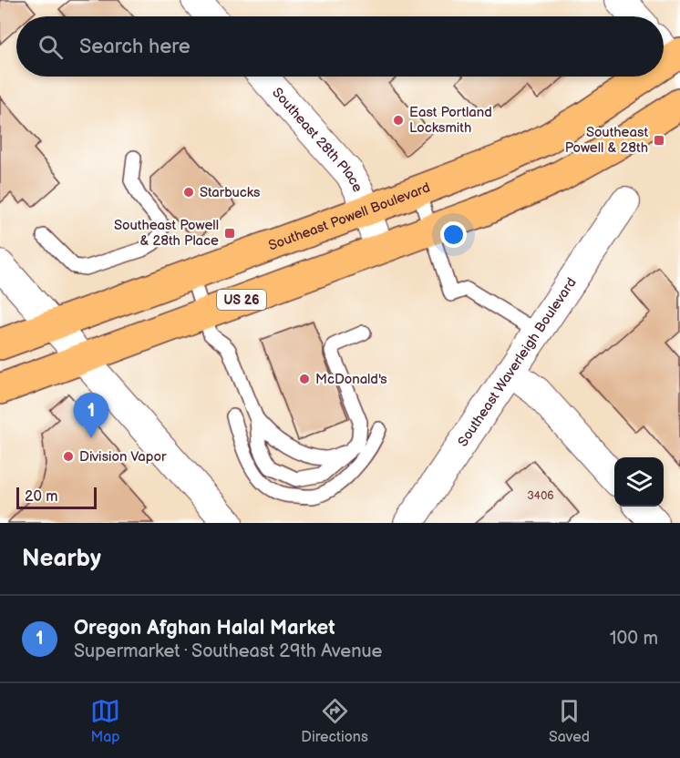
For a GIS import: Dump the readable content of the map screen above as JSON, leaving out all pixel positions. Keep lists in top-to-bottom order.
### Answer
{
  "streets": {
    "main road": ["Southeast Powell Boulevard", "US 26"],
    "street": ["Southeast 28th Place", "Southeast Waverleigh Boulevard"]
  },
  "crossings": [
    ["Southeast 28th Place", "Southeast Powell Boulevard"],
    ["Southeast 28th Place", "US 26"]
  ],
  "places": {
    "other": [
      "East Portland Locksmith",
      "Starbucks",
      "McDonald's",
      "Division Vapor"
    ],
    "transit": ["Southeast Powell & 28th", "Southeast Powell & 28th Place"]
  },
  "house_numbers": ["3406"],
  "scale_bar": "20 m",
  "page": {
    "search": "Search here",
    "pins": "1",
    "scale": "20 m",
    "heading": "Nearby",
    "list": [
      {
        "mark": "1",
        "name": "Oregon Afghan Halal Market",
        "note": "Supermarket · Southeast 29th Avenue",
        "value": "100 m"
      }
    ],
    "nav": ["Map", "Directions", "Saved"]
  }
}
